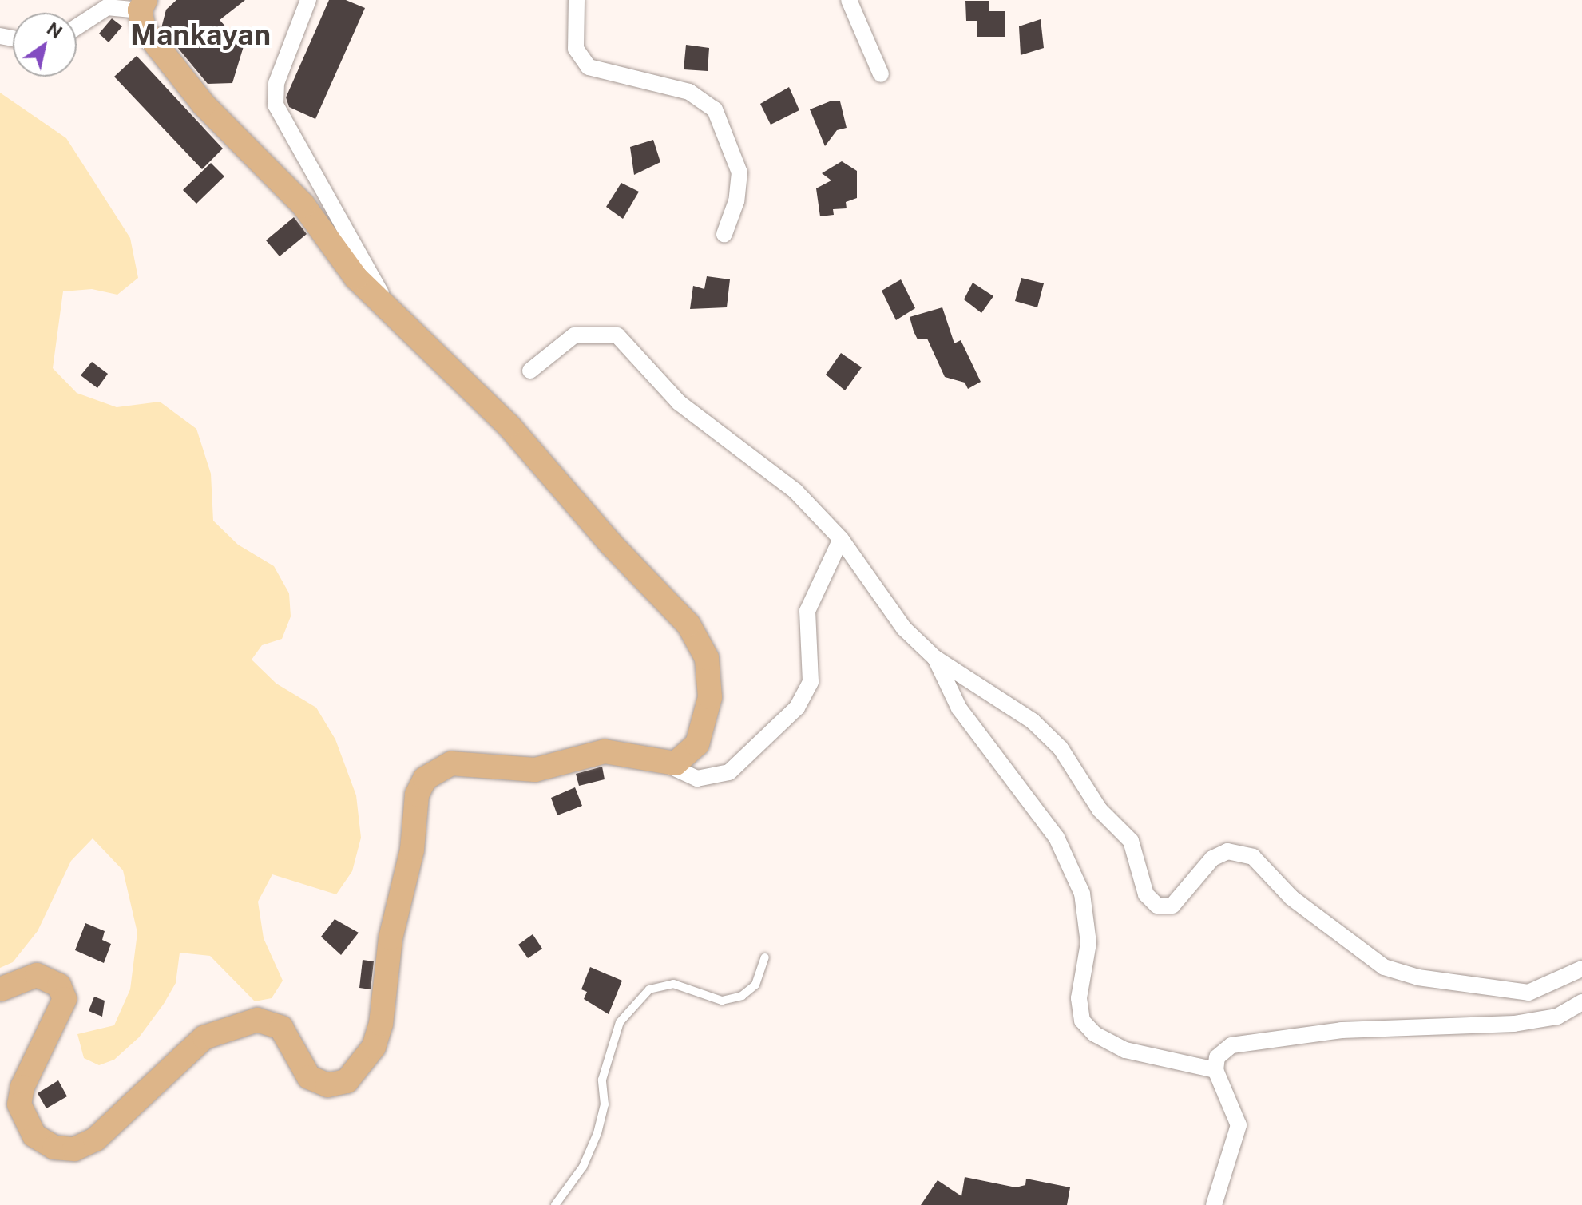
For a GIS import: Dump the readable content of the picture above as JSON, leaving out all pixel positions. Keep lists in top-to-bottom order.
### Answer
{
  "districts": ["Mankayan"],
  "north": "top right"
}
